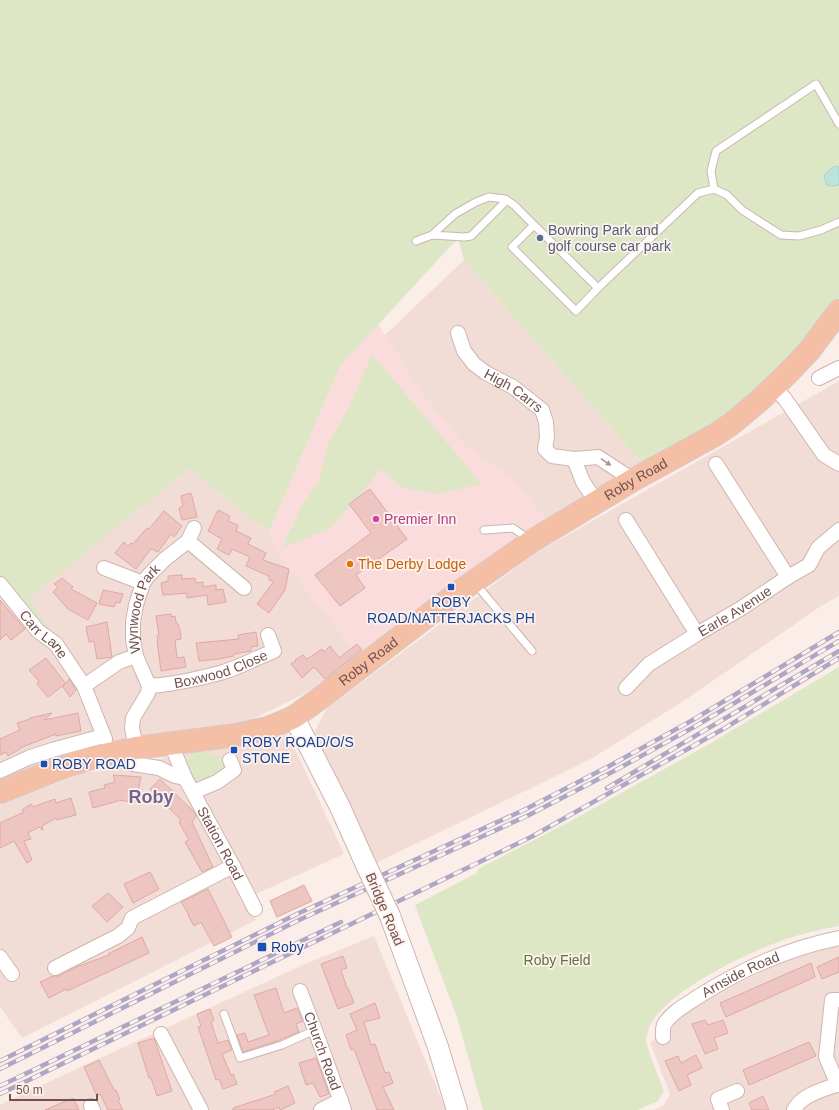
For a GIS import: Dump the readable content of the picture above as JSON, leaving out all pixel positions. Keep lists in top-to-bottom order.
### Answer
{
  "streets": {
    "main road": ["Roby Road"],
    "street": [
      "High Carrs",
      "Earle Avenue",
      "Wynwood Park",
      "Carr Lane",
      "Boxwood Close",
      "Station Road",
      "Bridge Road",
      "Arnside Road",
      "Church Road"
    ]
  },
  "crossings": [
    ["High Carrs", "Roby Road"],
    ["Roby Road", "Station Road"],
    ["Roby Road", "Bridge Road"],
    ["Wynwood Park", "Boxwood Close"]
  ],
  "districts": ["Roby"],
  "parks": ["Roby Field"],
  "places": {
    "other": ["Bowring Park and golf course car park", "Premier Inn", "The Derby Lodge"],
    "transit": [
      "ROBY ROAD/NATTERJACKS PH",
      "ROBY ROAD/O/S STONE",
      "ROBY ROAD",
      "Roby"
    ]
  },
  "scale_bar": "50 m"
}
